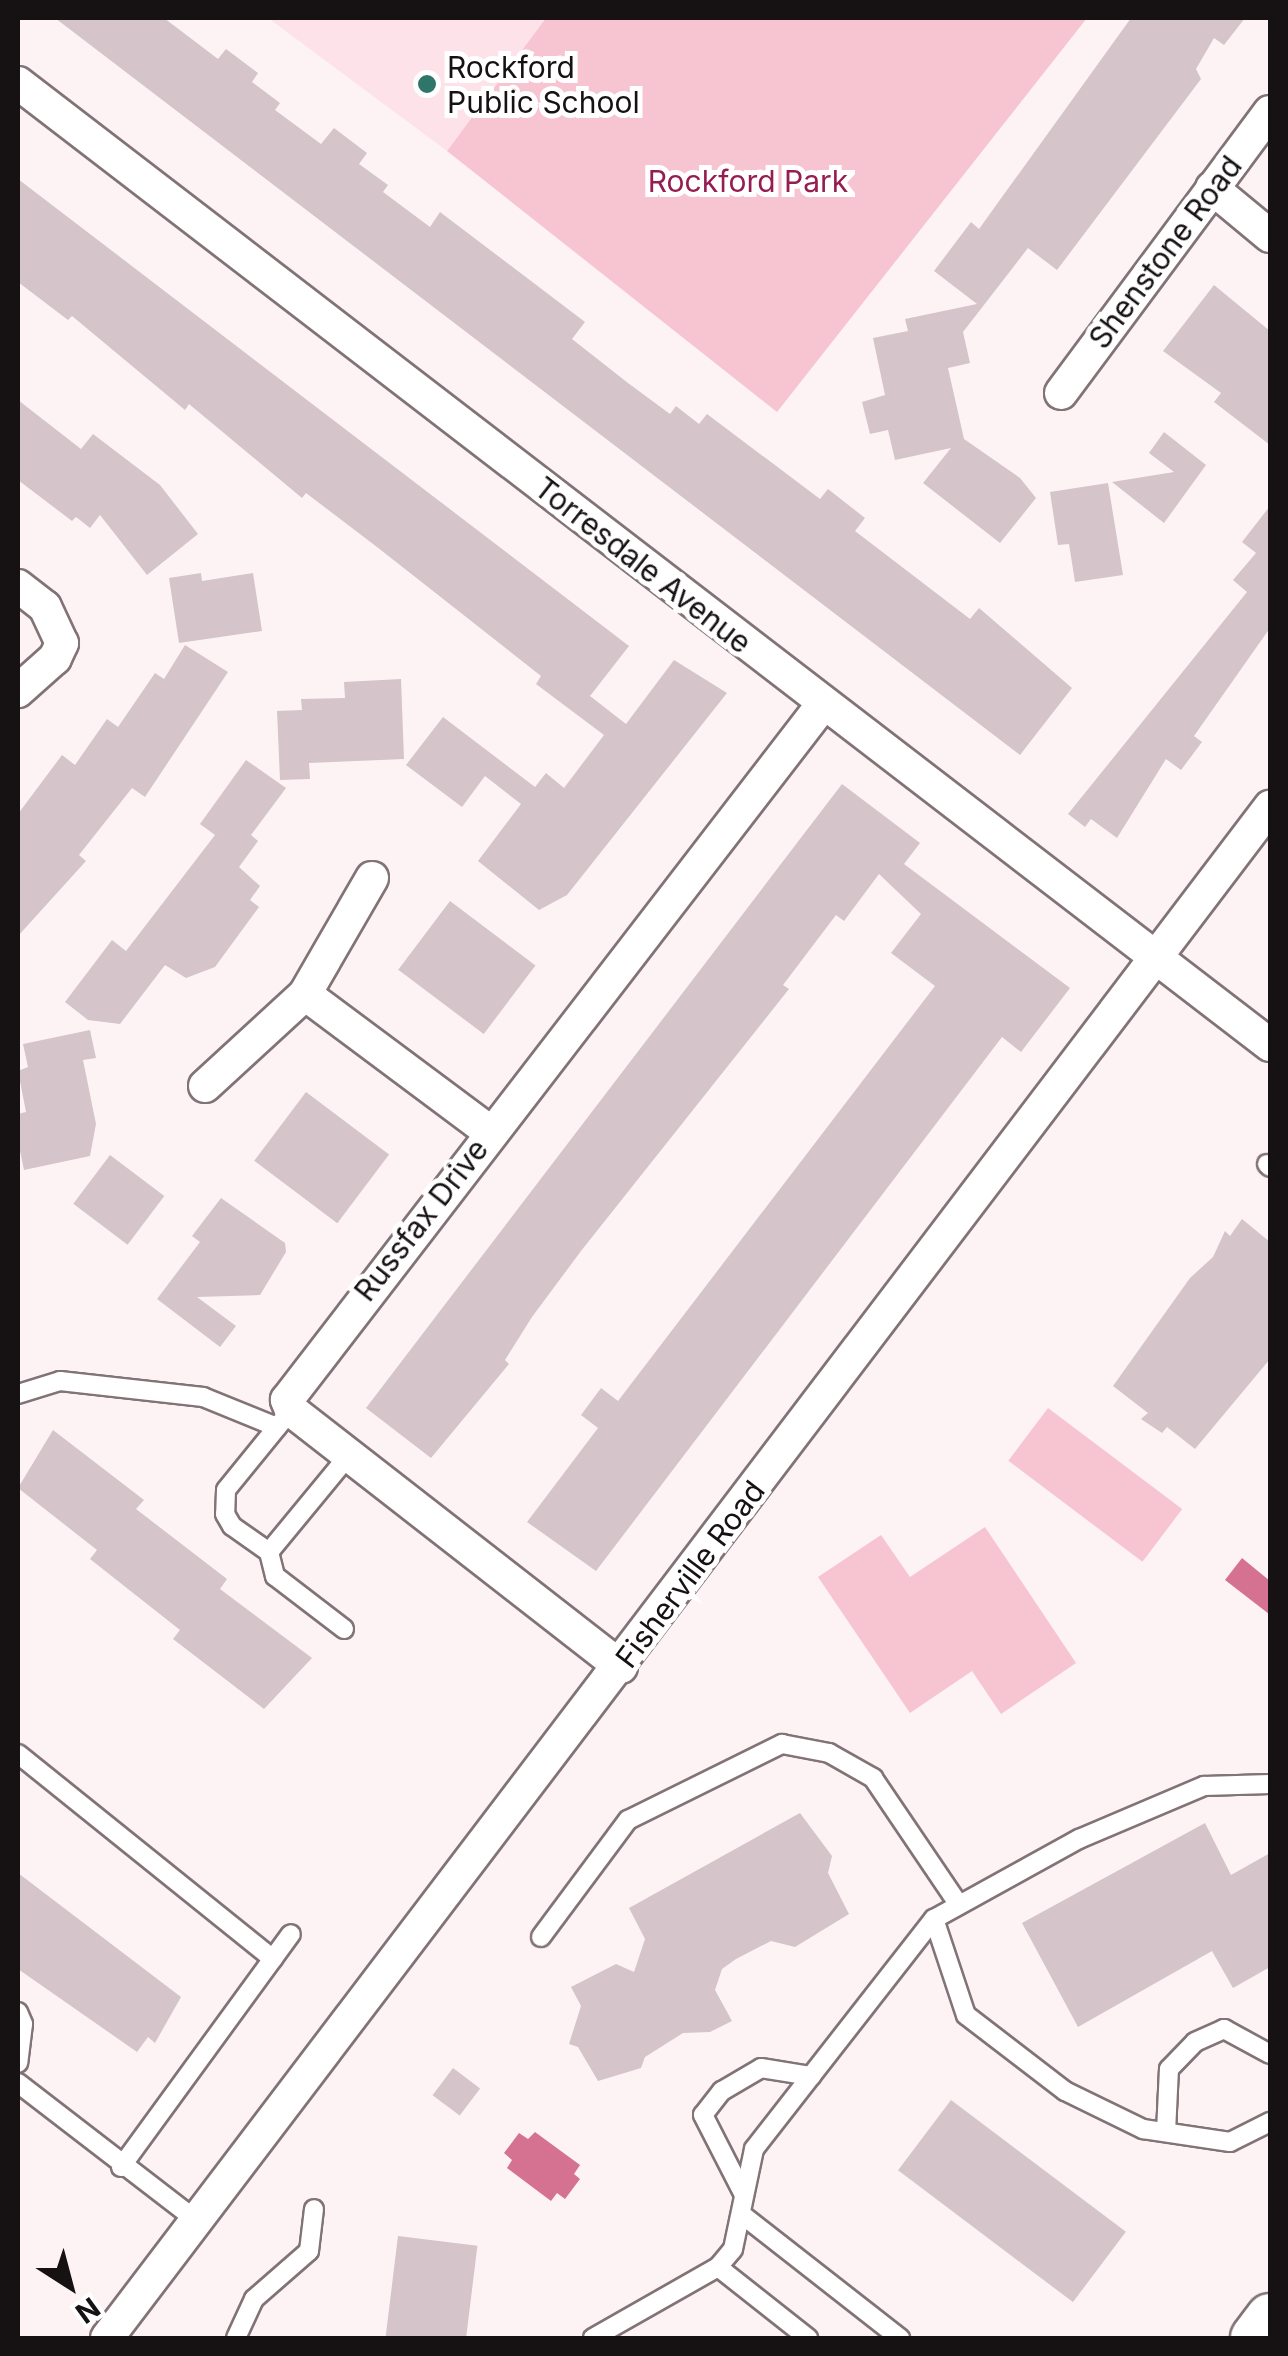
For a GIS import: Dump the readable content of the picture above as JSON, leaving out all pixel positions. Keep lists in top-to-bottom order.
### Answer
{
  "streets": {
    "street": [
      "Shenstone Road",
      "Torresdale Avenue",
      "Russfax Drive",
      "Fisherville Road"
    ]
  },
  "crossings": [
    ["Torresdale Avenue", "Russfax Drive"],
    ["Torresdale Avenue", "Fisherville Road"]
  ],
  "parks": ["Rockford Park"],
  "places": ["Rockford Public School"],
  "north": "bottom right"
}
